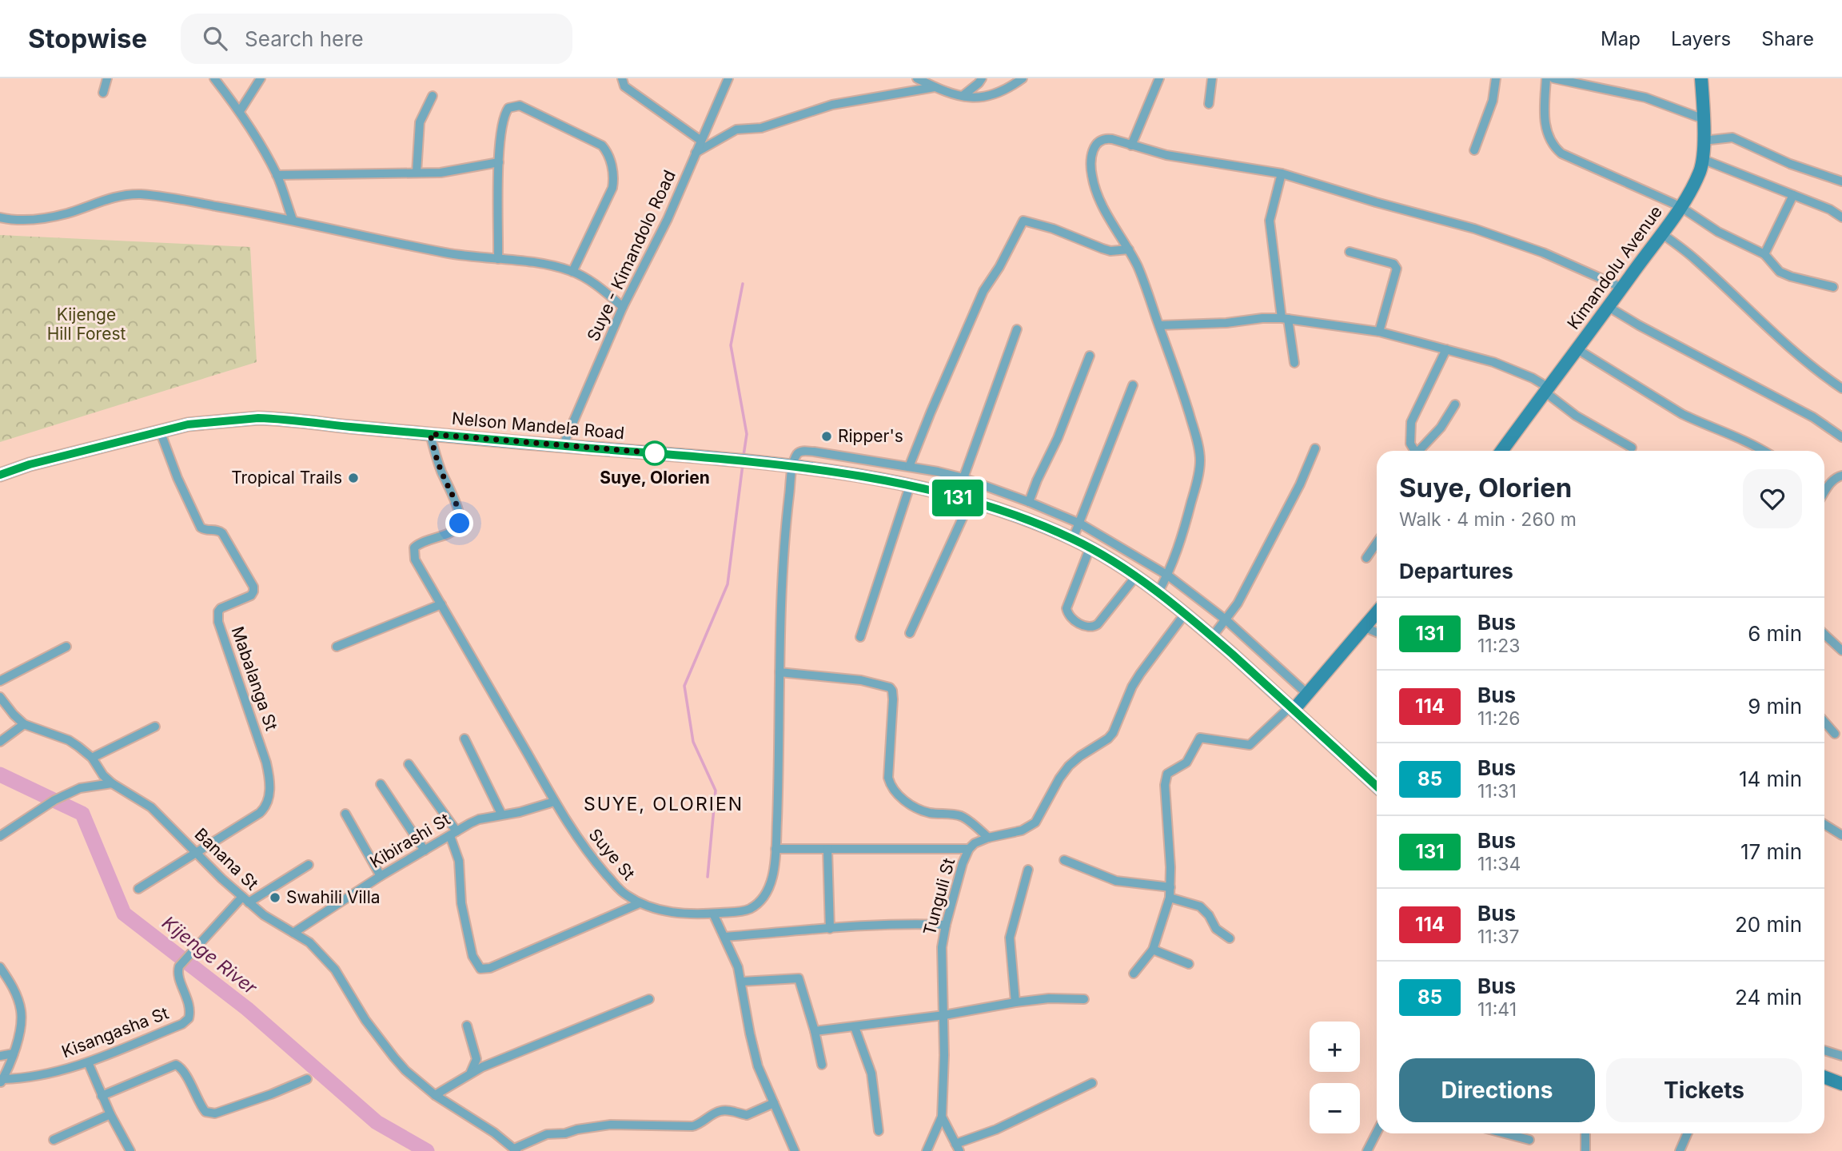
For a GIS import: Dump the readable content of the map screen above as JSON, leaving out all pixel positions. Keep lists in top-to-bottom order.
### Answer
{
  "streets": {
    "main road": ["Kimandolu Avenue", "Nelson Mandela Road"],
    "street": [
      "Suye - Kimandolo Road",
      "Mabalanga St",
      "Kibirashi St",
      "Suye St",
      "Banana St",
      "Tunguli St",
      "Kisangasha St"
    ]
  },
  "crossings": [
    ["Suye - Kimandolo Road", "Nelson Mandela Road"],
    ["Nelson Mandela Road", "Mabalanga St"],
    ["Nelson Mandela Road", "Suye St"],
    ["Nelson Mandela Road", "Tunguli St"],
    ["Mabalanga St", "Banana St"],
    ["Kibirashi St", "Suye St"],
    ["Kibirashi St", "Banana St"],
    ["Banana St", "Kisangasha St"]
  ],
  "districts": ["SUYE, OLORIEN"],
  "water": ["Kijenge River"],
  "parks": ["Kijenge Hill Forest"],
  "places": [
    "Ripper's",
    "Suye, Olorien",
    "Tropical Trails",
    "Swahili Villa"
  ],
  "lines": ["bus line 131"],
  "page": {
    "header": "Stopwise",
    "search": "Search here",
    "nav": ["Map", "Layers", "Share"],
    "on_map": "131",
    "heading": [
      ["Suye, Olorien", "Walk · 4 min · 260 m"],
      "Departures"
    ],
    "list": [
      {
        "mark": "131",
        "name": "Bus",
        "note": "11:23",
        "value": "6 min"
      },
      {
        "mark": "114",
        "name": "Bus",
        "note": "11:26",
        "value": "9 min"
      },
      {
        "mark": "85",
        "name": "Bus",
        "note": "11:31",
        "value": "14 min"
      },
      {
        "mark": "131",
        "name": "Bus",
        "note": "11:34",
        "value": "17 min"
      },
      {
        "mark": "114",
        "name": "Bus",
        "note": "11:37",
        "value": "20 min"
      },
      {
        "mark": "85",
        "name": "Bus",
        "note": "11:41",
        "value": "24 min"
      }
    ],
    "map_buttons": ["+", "−"],
    "buttons": ["Directions", "Tickets"]
  }
}
